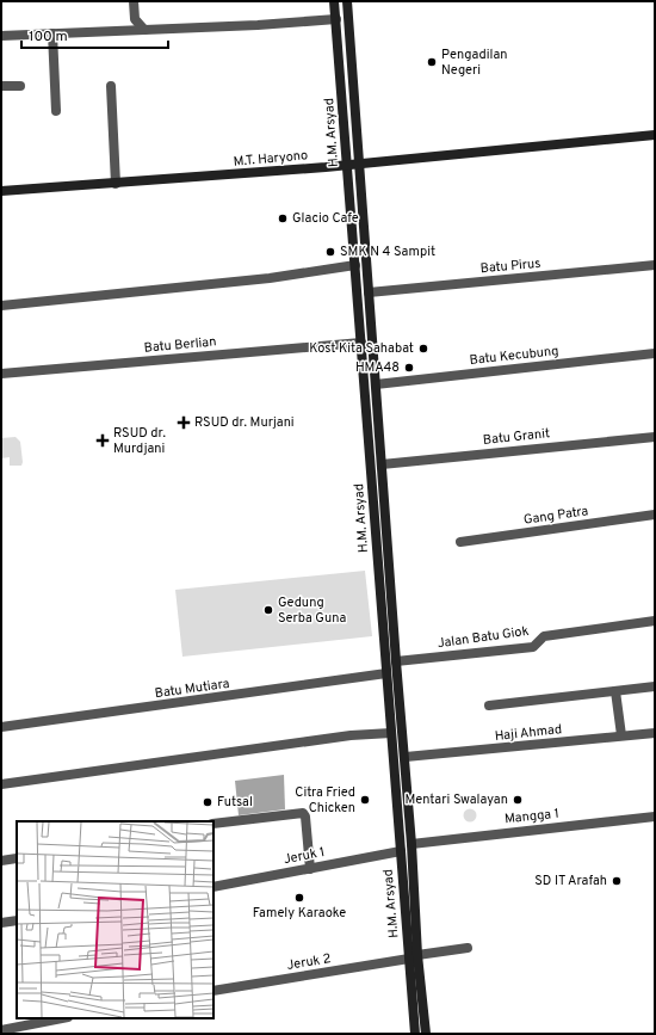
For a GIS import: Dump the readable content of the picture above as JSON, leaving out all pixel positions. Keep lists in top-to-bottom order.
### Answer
{
  "streets": {
    "street": [
      "H.M. Arsyad",
      "M.T. Haryono",
      "Batu Pirus",
      "Batu Berlian",
      "Batu Kecubung",
      "Batu Granit",
      "Gang Patra",
      "Jalan Batu Giok",
      "Batu Mutiara",
      "Haji Ahmad",
      "Mangga 1",
      "Jeruk 1",
      "Jeruk 2"
    ]
  },
  "crossings": [
    ["H.M. Arsyad", "M.T. Haryono"],
    ["H.M. Arsyad", "Batu Pirus"],
    ["H.M. Arsyad", "Batu Berlian"],
    ["H.M. Arsyad", "Batu Kecubung"],
    ["H.M. Arsyad", "Batu Granit"],
    ["H.M. Arsyad", "Jalan Batu Giok"],
    ["H.M. Arsyad", "Batu Mutiara"],
    ["H.M. Arsyad", "Haji Ahmad"],
    ["H.M. Arsyad", "Mangga 1"],
    ["H.M. Arsyad", "Jeruk 1"],
    ["H.M. Arsyad", "Jeruk 2"]
  ],
  "places": {
    "other": [
      "Pengadilan Negeri",
      "Glacio Cafe",
      "SMK N 4 Sampit",
      "Kost Kita Sahabat",
      "HMA48",
      "Gedung Serba Guna",
      "Citra Fried Chicken",
      "Mentari Swalayan",
      "Futsal",
      "SD IT Arafah",
      "Famely Karaoke"
    ],
    "health": ["RSUD dr. Murjani", "RSUD dr. Murdjani"]
  },
  "scale_bar": "100 m"
}
